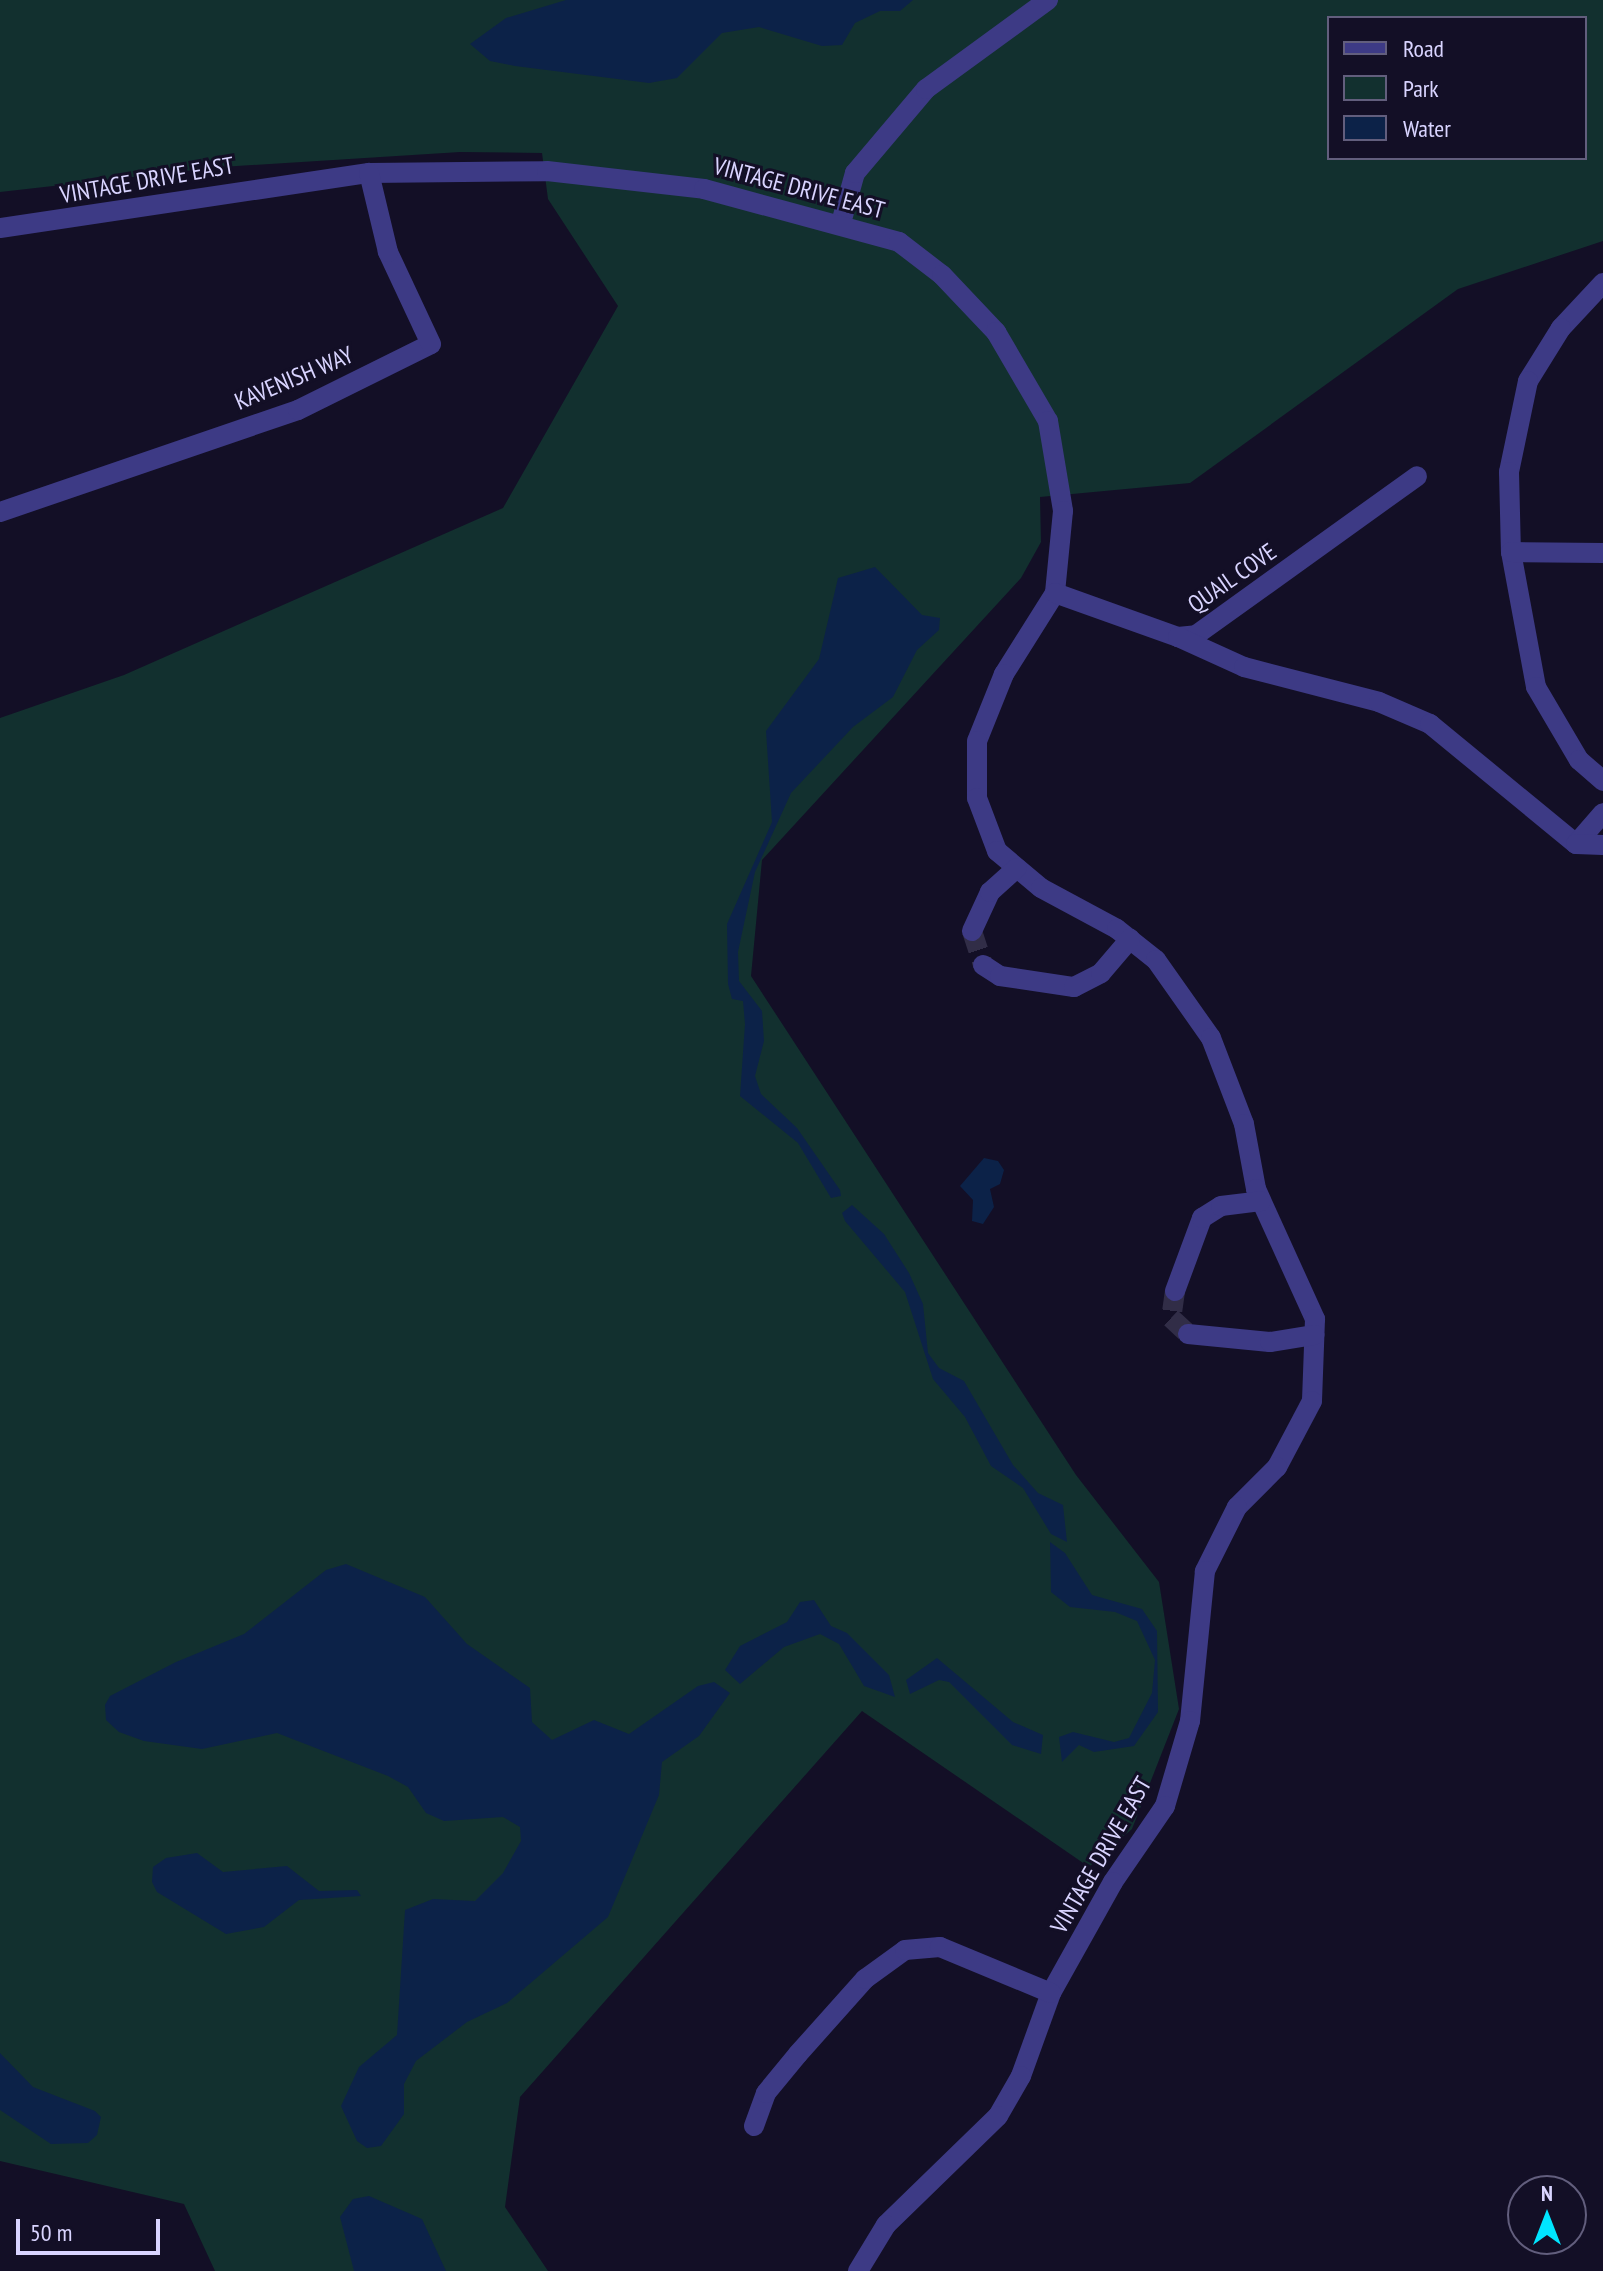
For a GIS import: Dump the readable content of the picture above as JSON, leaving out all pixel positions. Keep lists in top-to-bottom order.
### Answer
{
  "streets": {
    "street": ["VINTAGE DRIVE EAST", "KAVENISH WAY", "QUAIL COVE"]
  },
  "crossings": [
    ["VINTAGE DRIVE EAST", "KAVENISH WAY"],
    ["VINTAGE DRIVE EAST", "QUAIL COVE"]
  ],
  "legend": ["Road", "Park", "Water"],
  "scale_bar": "50 m",
  "north": "top"
}
